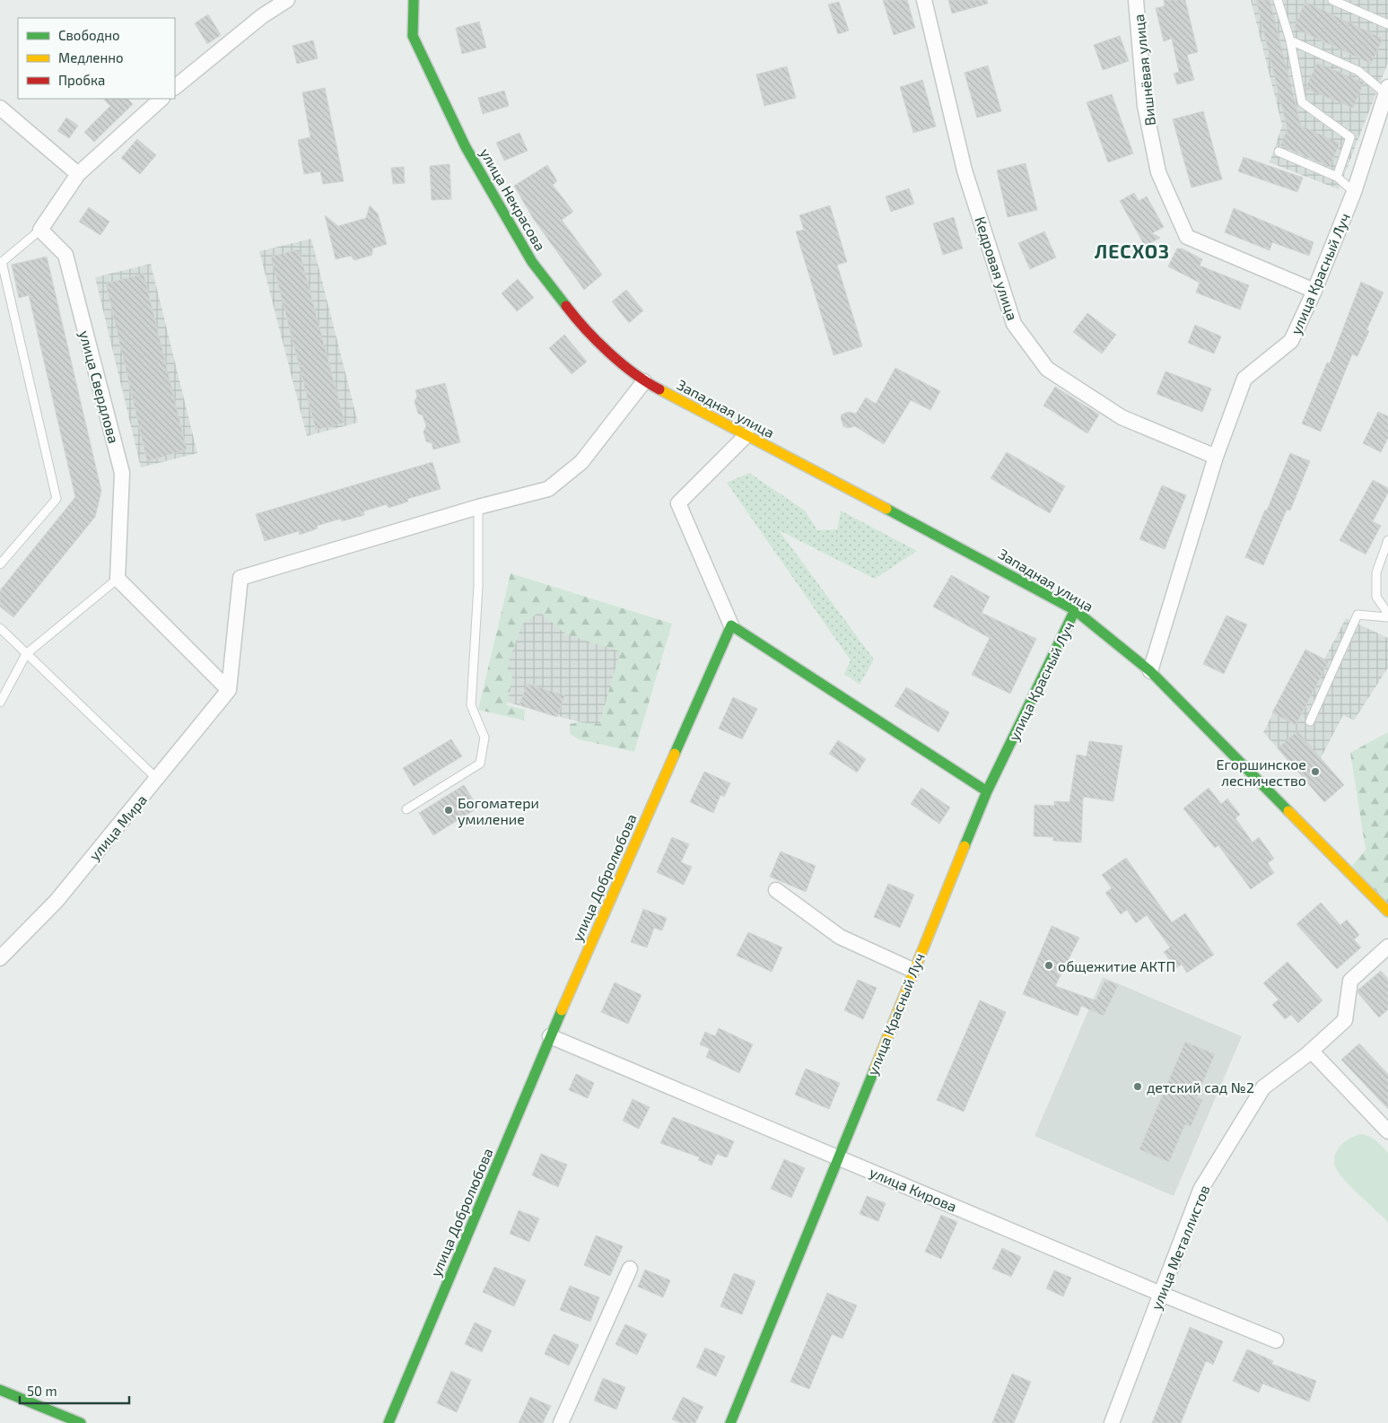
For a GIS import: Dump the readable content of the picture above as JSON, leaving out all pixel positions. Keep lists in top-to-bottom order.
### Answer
{
  "streets": {
    "street": [
      "Вишнёвая улица",
      "улица Некрасова",
      "Кедровая улица",
      "улица Красный Луч",
      "улица Свердлова",
      "Западная улица",
      "улица Мира",
      "улица Добролюбова",
      "улица Кирова",
      "улица Металлистов"
    ]
  },
  "crossings": [
    ["Вишнёвая улица", "улица Красный Луч"],
    ["улица Некрасова", "Западная улица"],
    ["Кедровая улица", "улица Красный Луч"],
    ["улица Красный Луч", "Западная улица"],
    ["улица Красный Луч", "улица Кирова"],
    ["улица Добролюбова", "улица Кирова"],
    ["улица Кирова", "улица Металлистов"]
  ],
  "districts": ["ЛЕСХОЗ"],
  "places": [
    "Егоршинское лесничество",
    "Богоматери умиление",
    "общежитие АКТП",
    "детский сад №2"
  ],
  "legend": ["Свободно", "Медленно", "Пробка"],
  "scale_bar": "50 m"
}
